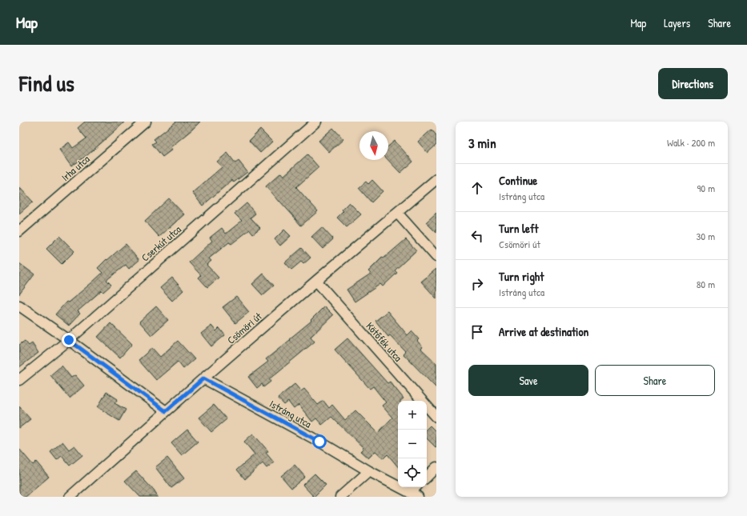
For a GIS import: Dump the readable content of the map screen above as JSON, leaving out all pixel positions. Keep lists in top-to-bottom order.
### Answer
{
  "streets": {
    "street": [
      "Irha utca",
      "Cserkút utca",
      "Csömöri út",
      "Kötőfék utca",
      "Istráng utca"
    ]
  },
  "crossings": [
    ["Csömöri út", "Kötőfék utca"],
    ["Csömöri út", "Istráng utca"]
  ],
  "north": "bottom",
  "page": {
    "header": "Map",
    "nav": ["Map", "Layers", "Share"],
    "title": "Find us",
    "buttons": [
      "Directions",
      ["Save", "Share"]
    ],
    "heading": ["3 min", "Walk · 200 m"],
    "list": [
      ["Continue", "Istráng utca", "90 m"],
      ["Turn left", "Csömöri út", "30 m"],
      ["Turn right", "Istráng utca", "80 m"],
      "Arrive at destination"
    ],
    "map_buttons": ["+", "−"]
  }
}
